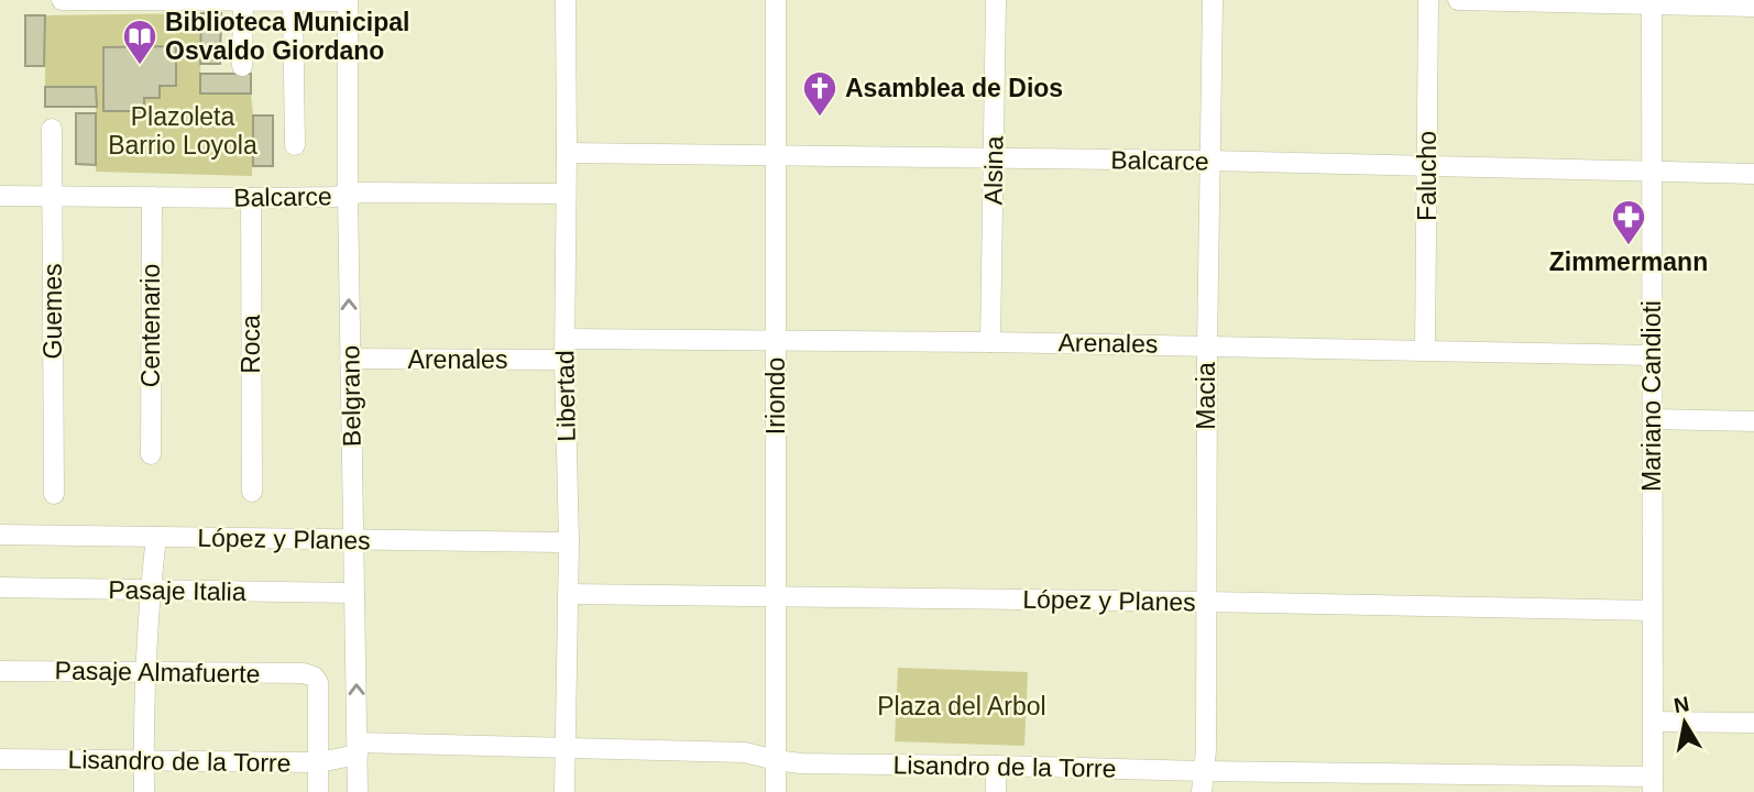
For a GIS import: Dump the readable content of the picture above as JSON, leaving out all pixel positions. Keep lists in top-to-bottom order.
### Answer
{
  "streets": {
    "street": [
      "Balcarce",
      "Alsina",
      "Falucho",
      "Guemes",
      "Centenario",
      "Arenales",
      "Roca",
      "Belgrano",
      "Libertad",
      "Iriondo",
      "Macia",
      "Mariano Candioti",
      "López y Planes",
      "Pasaje Italia",
      "Pasaje Almafuerte",
      "Lisandro de la Torre"
    ]
  },
  "crossings": [
    ["Balcarce", "Alsina"],
    ["Balcarce", "Falucho"],
    ["Balcarce", "Guemes"],
    ["Balcarce", "Centenario"],
    ["Balcarce", "Roca"],
    ["Balcarce", "Belgrano"],
    ["Balcarce", "Libertad"],
    ["Balcarce", "Iriondo"],
    ["Balcarce", "Macia"],
    ["Balcarce", "Mariano Candioti"],
    ["Alsina", "Arenales"],
    ["Falucho", "Arenales"],
    ["Arenales", "Belgrano"],
    ["Arenales", "Libertad"],
    ["Arenales", "Iriondo"],
    ["Arenales", "Macia"],
    ["Arenales", "Mariano Candioti"],
    ["Belgrano", "López y Planes"],
    ["Belgrano", "Pasaje Italia"],
    ["Belgrano", "Lisandro de la Torre"],
    ["Libertad", "López y Planes"],
    ["Libertad", "Lisandro de la Torre"],
    ["Iriondo", "López y Planes"],
    ["Iriondo", "Lisandro de la Torre"],
    ["Macia", "López y Planes"],
    ["Macia", "Lisandro de la Torre"],
    ["Mariano Candioti", "López y Planes"],
    ["Mariano Candioti", "Lisandro de la Torre"],
    ["Pasaje Almafuerte", "Lisandro de la Torre"]
  ],
  "one_way": ["Belgrano"],
  "parks": ["Plazoleta Barrio Loyola", "Plaza del Arbol"],
  "places": {
    "library": ["Biblioteca Municipal Osvaldo Giordano"],
    "church": ["Asamblea de Dios"],
    "pharmacy": ["Zimmermann"]
  },
  "north": "top"
}
